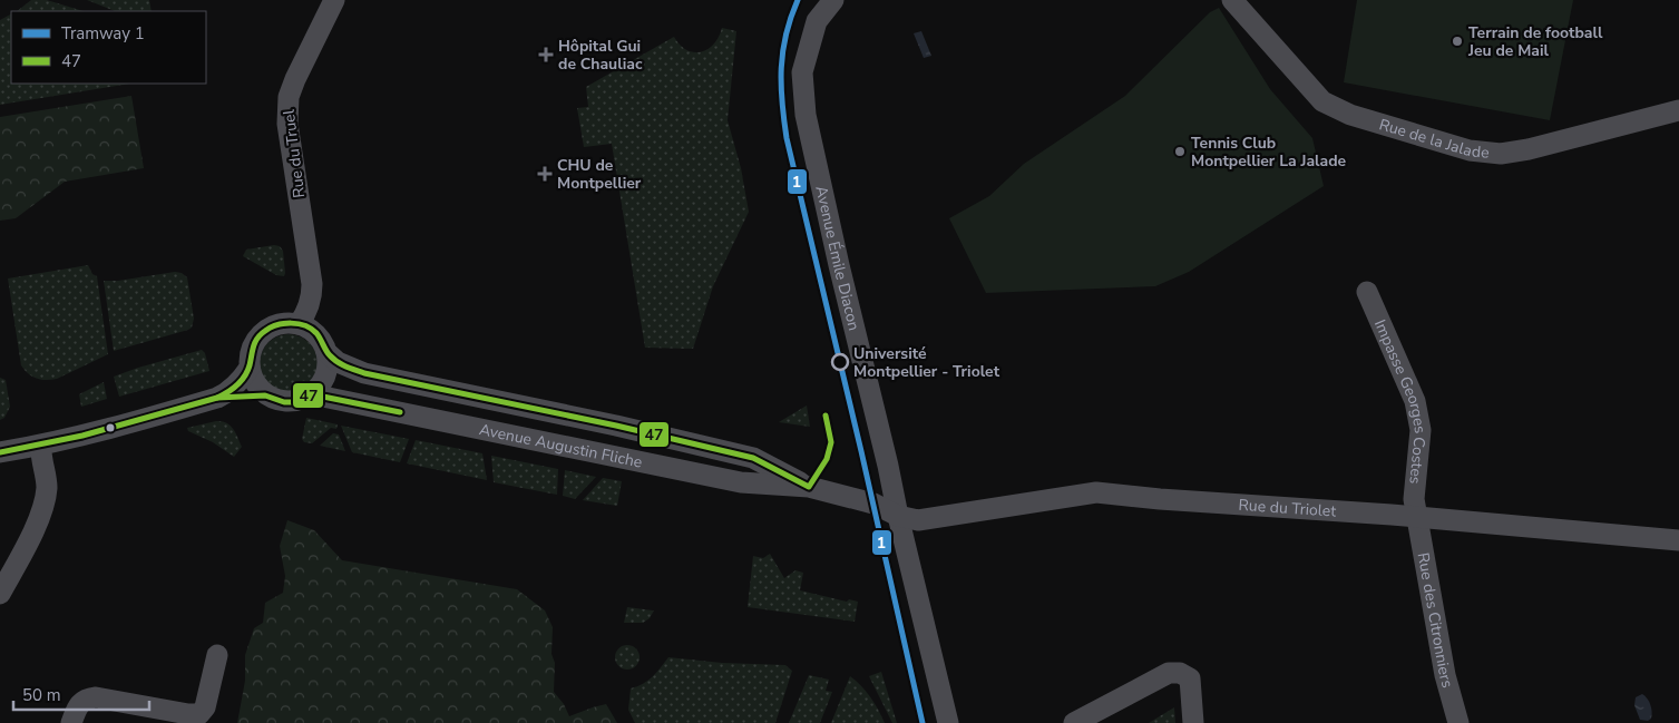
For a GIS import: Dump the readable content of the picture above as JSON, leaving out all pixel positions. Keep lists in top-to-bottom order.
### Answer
{
  "streets": {
    "street": [
      "Rue de la Jalade",
      "Rue du Truel",
      "Avenue Émile Diacon",
      "Impasse Georges Costes",
      "Avenue Augustin Fliche",
      "Rue du Triolet",
      "Rue des Citronniers"
    ]
  },
  "crossings": [
    ["Rue du Truel", "Avenue Augustin Fliche"],
    ["Avenue Émile Diacon", "Avenue Augustin Fliche"],
    ["Avenue Émile Diacon", "Rue du Triolet"],
    ["Impasse Georges Costes", "Rue du Triolet"],
    ["Impasse Georges Costes", "Rue des Citronniers"],
    ["Avenue Augustin Fliche", "Rue du Triolet"],
    ["Rue du Triolet", "Rue des Citronniers"]
  ],
  "places": {
    "other": ["Terrain de football Jeu de Mail", "Tennis Club Montpellier La Jalade", "Université Montpellier - Triolet"],
    "health": ["Hôpital Gui de Chauliac", "CHU de Montpellier"]
  },
  "lines": ["tram line 1", "transit line 47"],
  "legend": ["Tramway 1", "47"],
  "scale_bar": "50 m"
}
